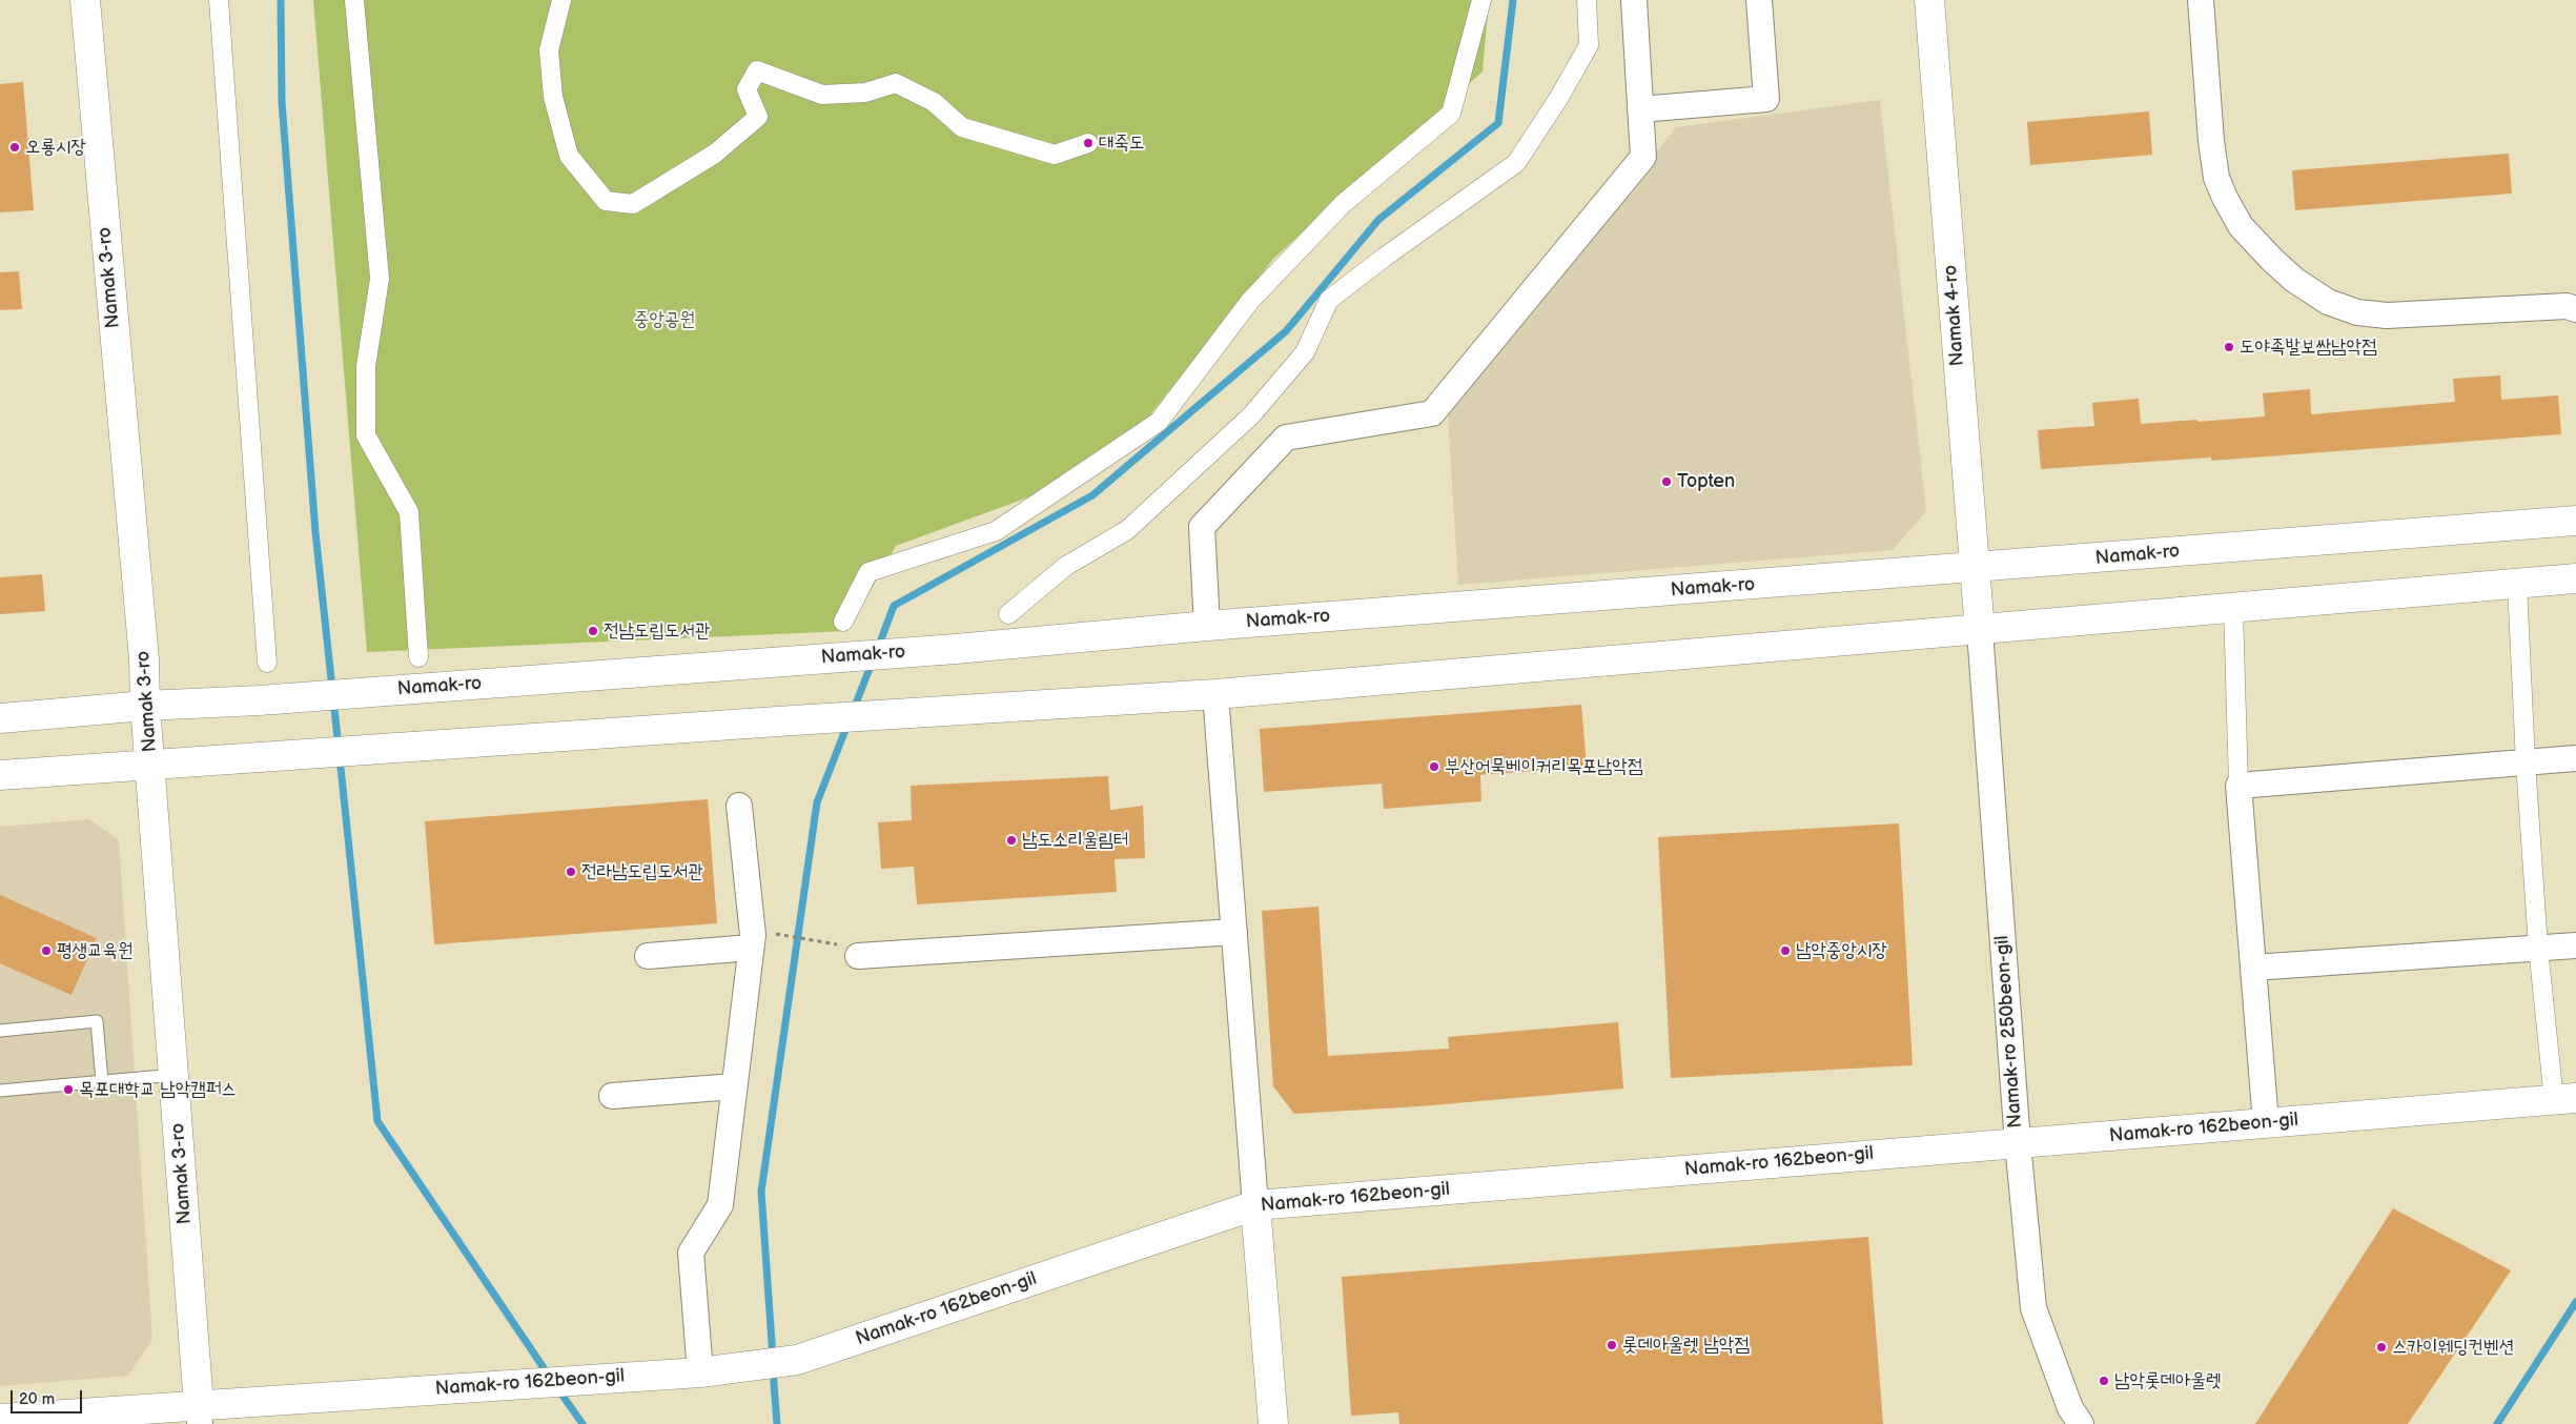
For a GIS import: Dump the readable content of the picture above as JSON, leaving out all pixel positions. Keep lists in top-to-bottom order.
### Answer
{
  "streets": {
    "street": [
      "Namak 3-ro",
      "Namak 4-ro",
      "Namak-ro",
      "Namak-ro 250beon-gil",
      "Namak-ro 162beon-gil"
    ]
  },
  "crossings": [
    ["Namak 3-ro", "Namak-ro"],
    ["Namak 3-ro", "Namak-ro 162beon-gil"],
    ["Namak 4-ro", "Namak-ro"],
    ["Namak 4-ro", "Namak-ro 250beon-gil"],
    ["Namak-ro 250beon-gil", "Namak-ro 162beon-gil"]
  ],
  "parks": ["중앙공원"],
  "places": [
    "대죽도",
    "오룡시장",
    "도야족발보쌈남악점",
    "Topten",
    "전남도립도서관",
    "부산어묵베이커리목포남악점",
    "남도소리울림터",
    "전라남도립도서관",
    "평생교육원",
    "남악중앙시장",
    "목포대학교 남악캠퍼스",
    "롯데아울렛 남악점",
    "스카이웨딩컨벤션",
    "남악롯데아울렛"
  ],
  "scale_bar": "20 m"
}
